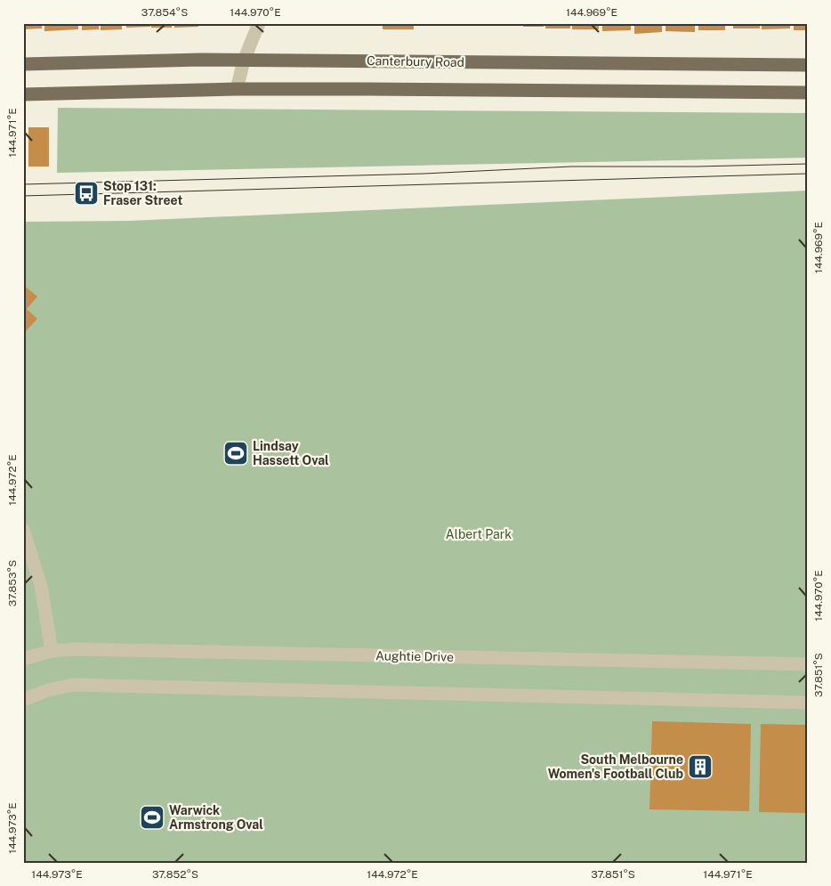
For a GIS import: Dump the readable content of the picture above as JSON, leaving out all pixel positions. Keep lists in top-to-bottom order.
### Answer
{
  "streets": {
    "main road": ["Canterbury Road"],
    "street": ["Aughtie Drive"]
  },
  "parks": ["Albert Park"],
  "places": {
    "bus stop": ["Stop 131: Fraser Street"],
    "sports": ["Lindsay Hassett Oval", "Warwick Armstrong Oval"],
    "building": ["South Melbourne Women's Football Club"]
  },
  "coordinates": [
    "37.854°S",
    "144.970°E",
    "144.969°E",
    "144.971°E",
    "144.972°E",
    "37.853°S",
    "37.851°S",
    "144.973°E",
    "37.852°S"
  ]
}
